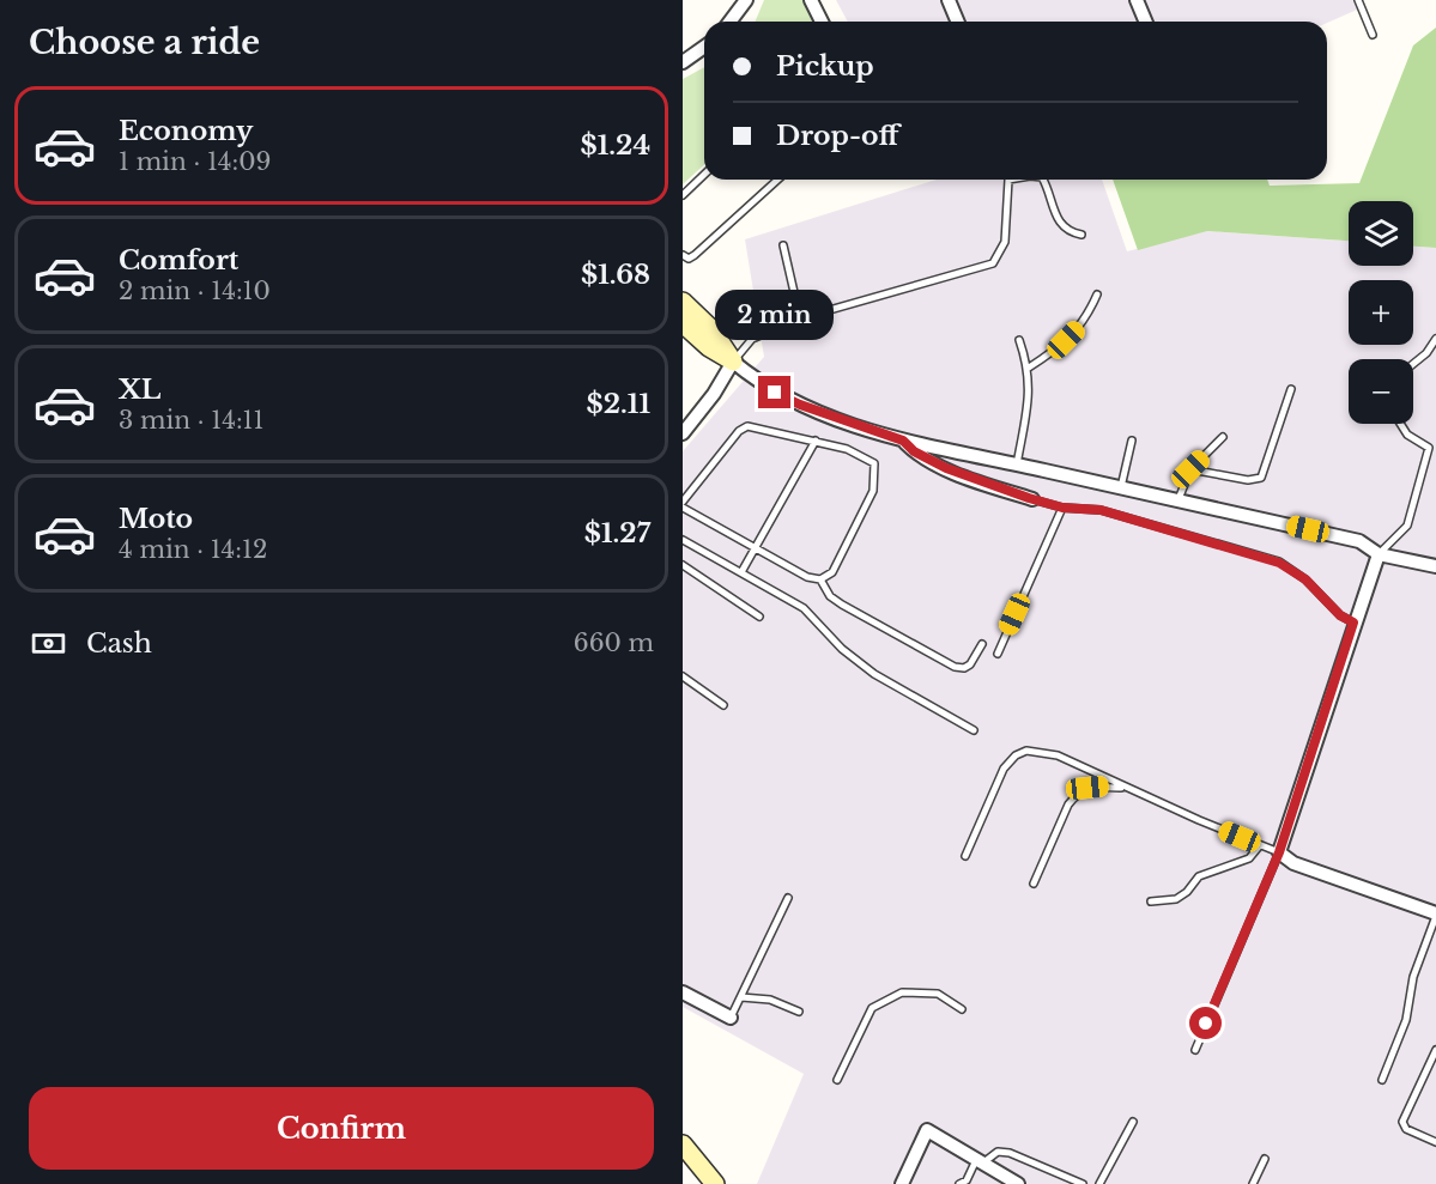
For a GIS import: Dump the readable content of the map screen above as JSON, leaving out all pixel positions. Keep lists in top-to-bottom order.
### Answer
{
  "page": {
    "heading": "Choose a ride",
    "banner": ["Pickup", "Drop-off"],
    "list": [
      {
        "name": "Economy",
        "note": "1 min · 14:09",
        "value": "$1.24"
      },
      {
        "name": "Comfort",
        "note": "2 min · 14:10",
        "value": "$1.68"
      },
      {
        "name": "XL",
        "note": "3 min · 14:11",
        "value": "$2.11"
      },
      {
        "name": "Moto",
        "note": "4 min · 14:12",
        "value": "$1.27"
      }
    ],
    "map_buttons": ["+", "−"],
    "bubble": "2 min",
    "pay": ["Cash", "660 m"],
    "buttons": "Confirm"
  }
}
